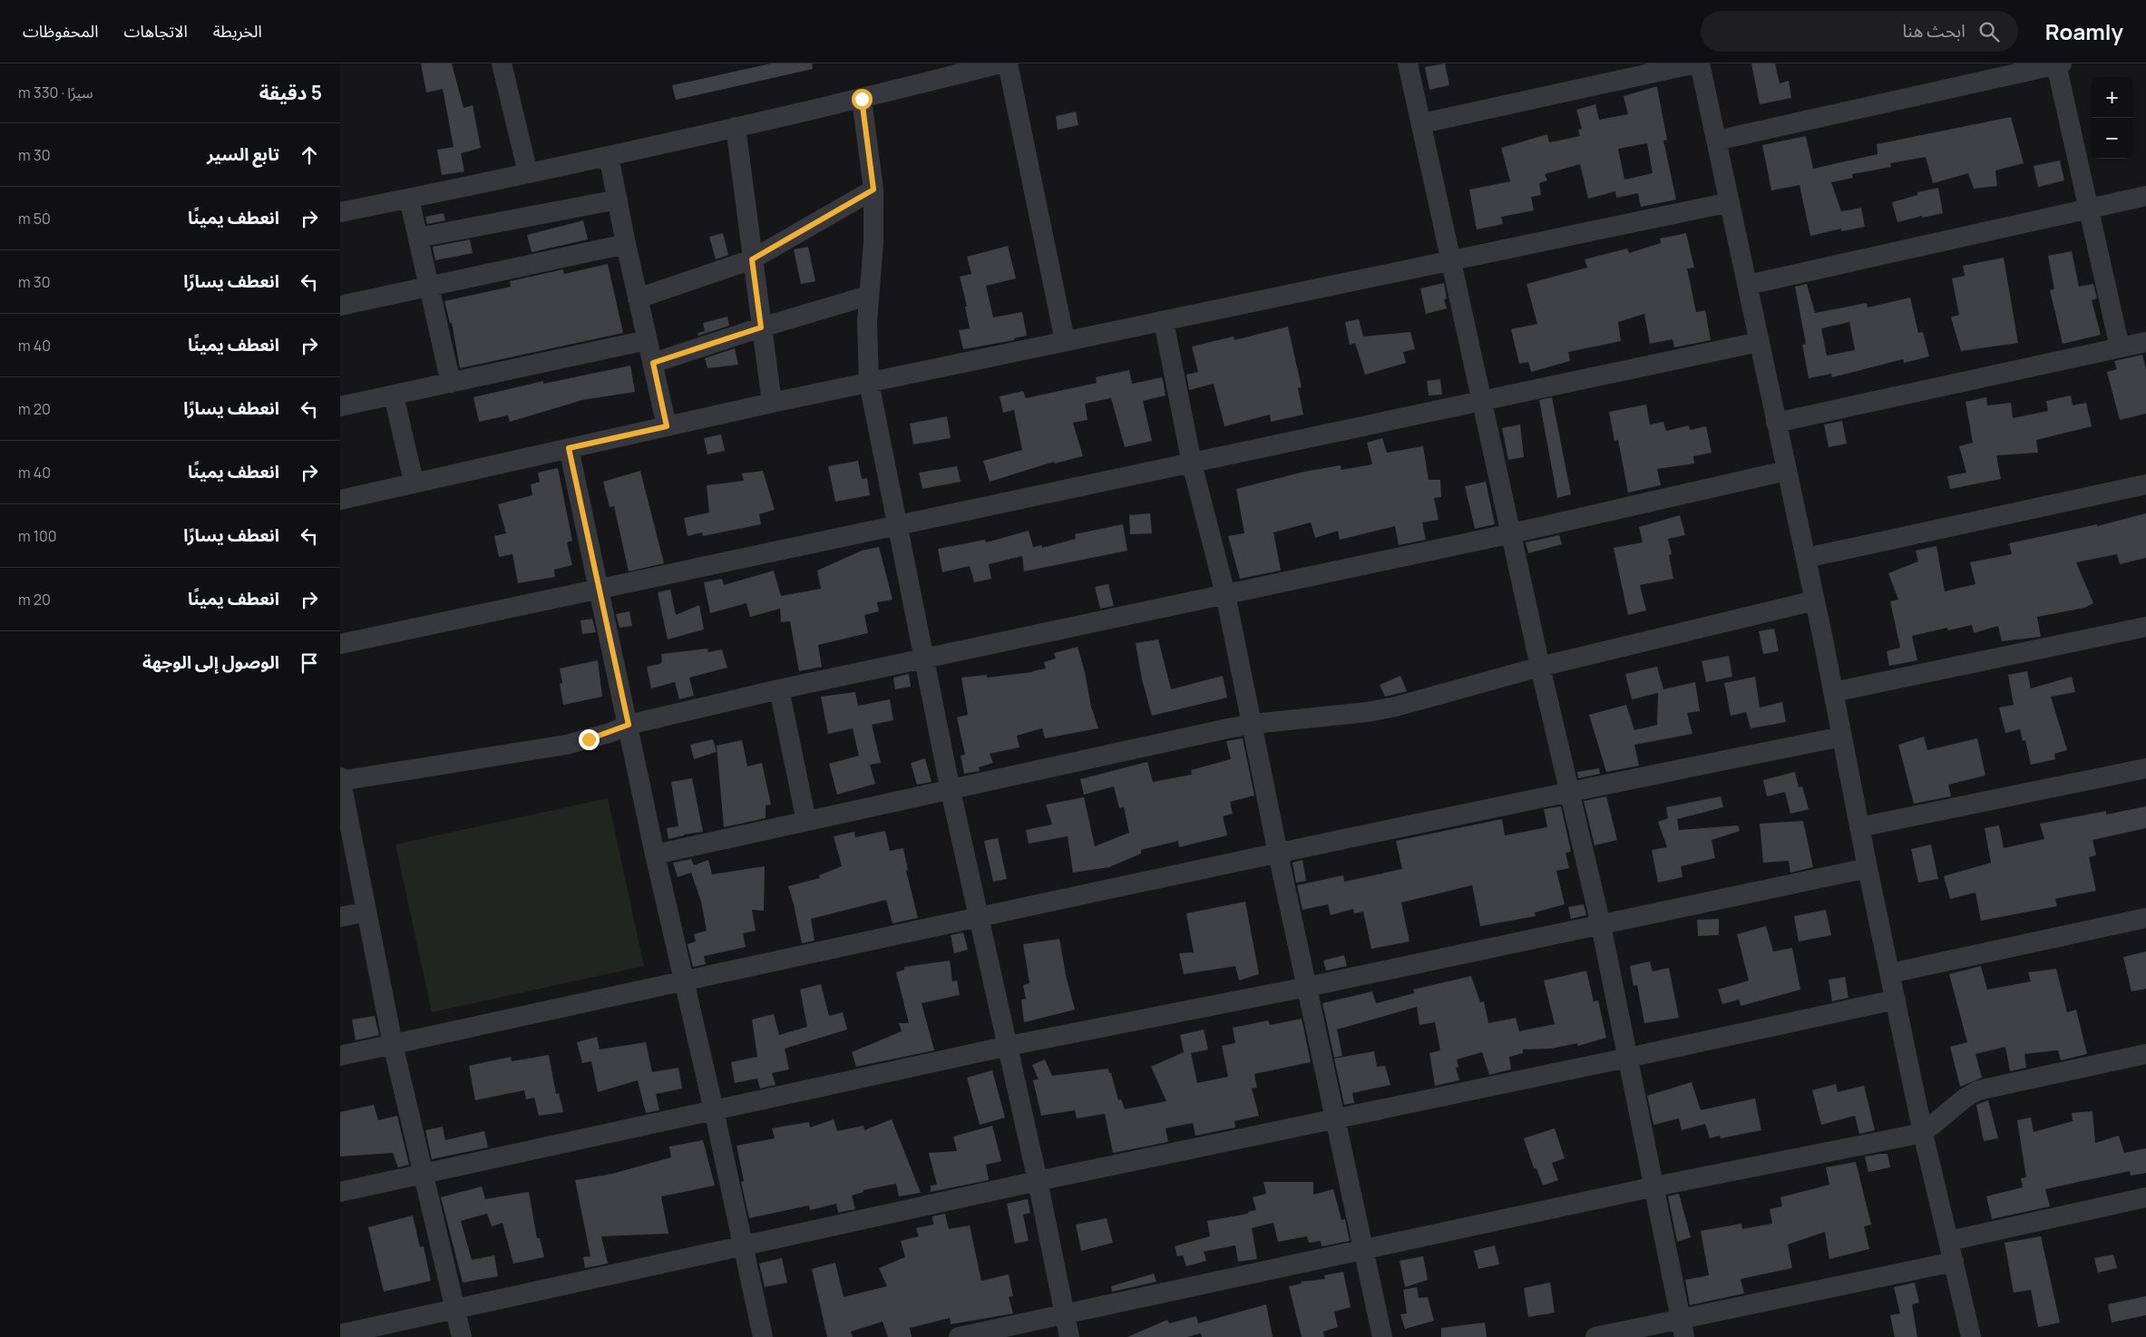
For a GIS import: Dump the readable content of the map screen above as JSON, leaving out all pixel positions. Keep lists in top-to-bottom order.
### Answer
{
  "page": {
    "header": "Roamly",
    "search": "ابحث هنا",
    "nav": ["الخريطة", "الاتجاهات", "المحفوظات"],
    "heading": ["5 دقيقة", "سيرًا · 330 m"],
    "map_buttons": ["+", "−"],
    "list": [
      ["تابع السير", "30 m"],
      ["انعطف يمينًا", "50 m"],
      ["انعطف يسارًا", "30 m"],
      ["انعطف يمينًا", "40 m"],
      ["انعطف يسارًا", "20 m"],
      ["انعطف يمينًا", "40 m"],
      ["انعطف يسارًا", "100 m"],
      ["انعطف يمينًا", "20 m"],
      "الوصول إلى الوجهة"
    ]
  }
}
